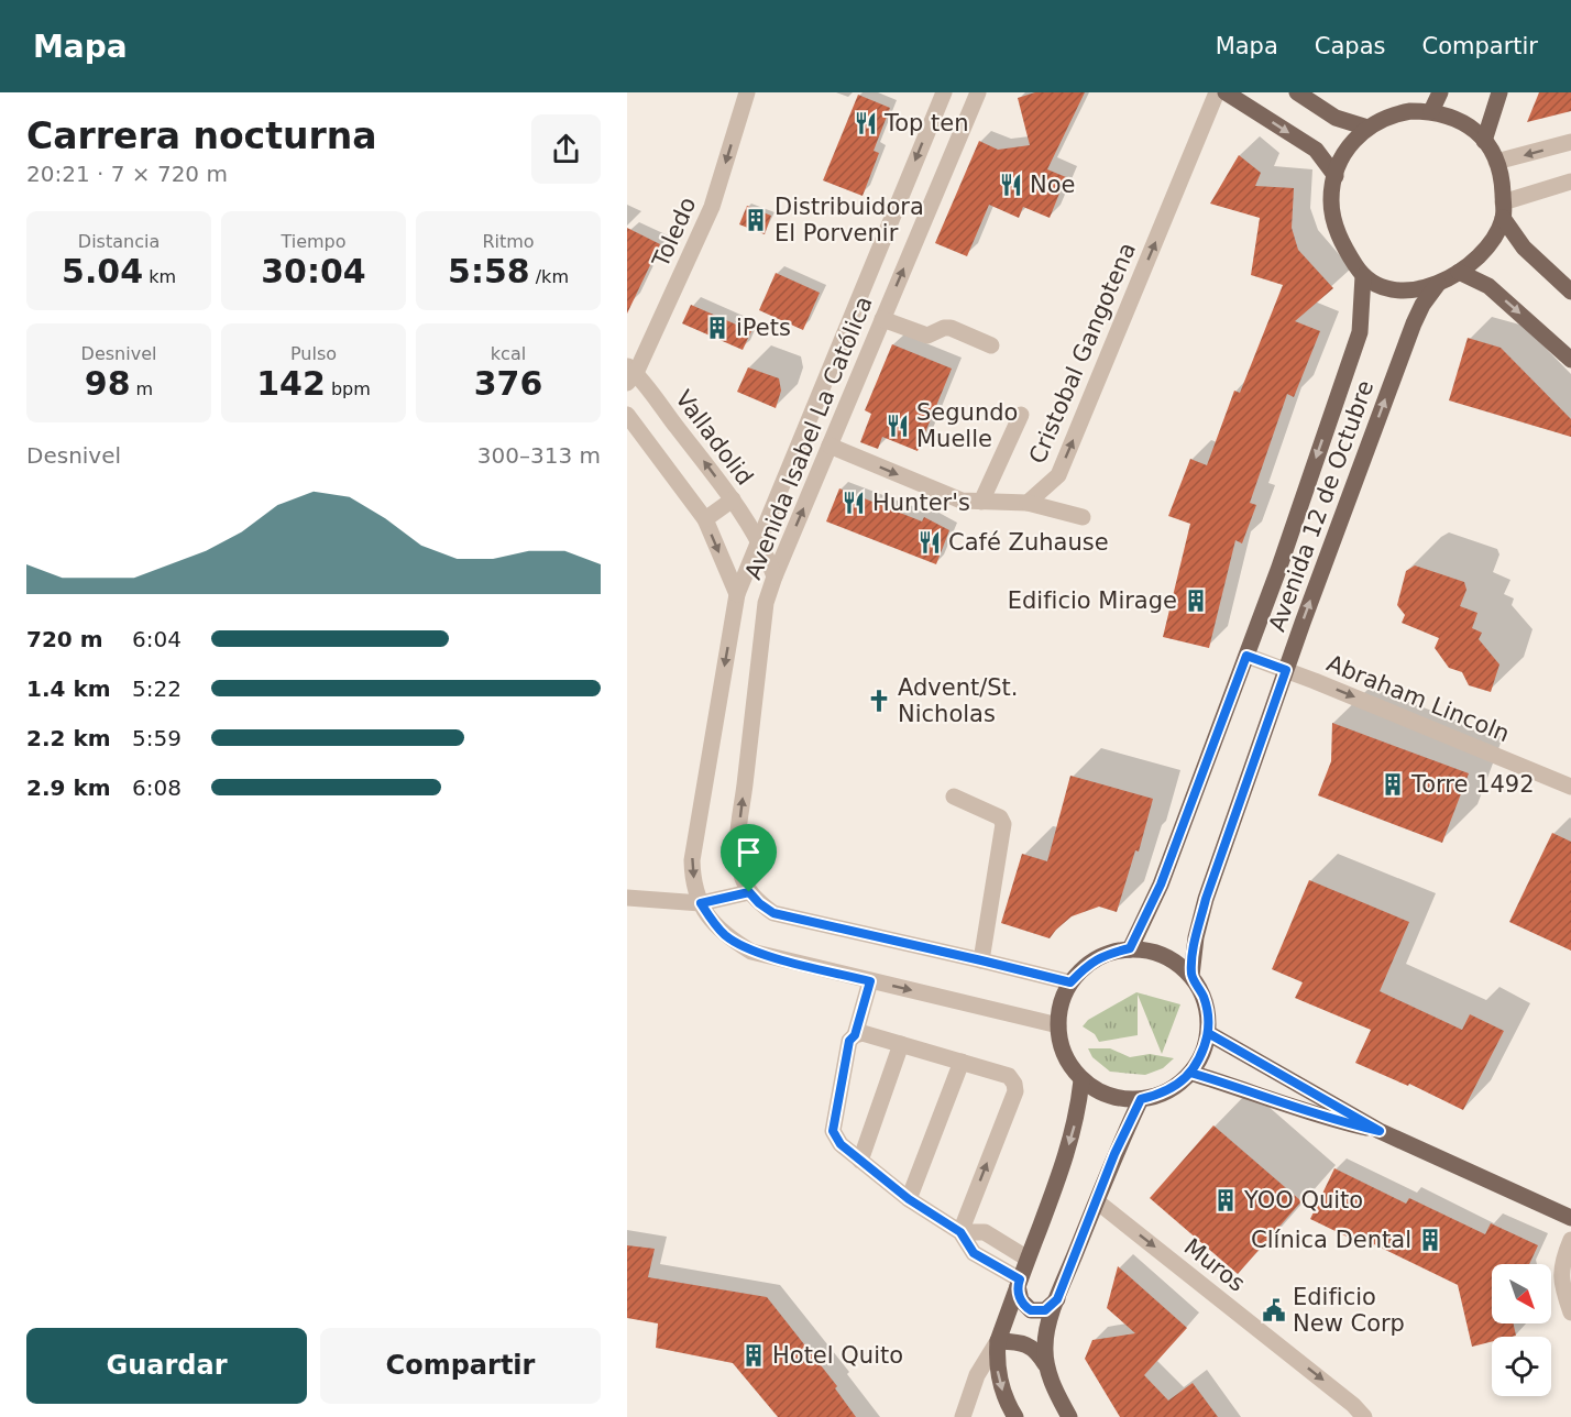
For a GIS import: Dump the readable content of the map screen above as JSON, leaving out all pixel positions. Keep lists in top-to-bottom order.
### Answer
{
  "streets": {
    "main road": ["Avenida 12 de Octubre"],
    "street": [
      "Toledo",
      "Cristobal Gangotena",
      "Valladolid",
      "Avenida Isabel La Católica",
      "Abraham Lincoln",
      "Muros"
    ]
  },
  "crossings": [
    ["Toledo", "Valladolid"],
    ["Valladolid", "Avenida Isabel La Católica"],
    ["Avenida Isabel La Católica", "Avenida 12 de Octubre"],
    ["Avenida 12 de Octubre", "Abraham Lincoln"]
  ],
  "one_way": [
    "Toledo",
    "Cristobal Gangotena",
    "Abraham Lincoln",
    "Muros"
  ],
  "places": {
    "restaurant": [
      "Top ten",
      "Noe",
      "Segundo Muelle",
      "Hunter's",
      "Café Zuhause"
    ],
    "building": [
      "Distribuidora El Porvenir",
      "iPets",
      "Edificio Mirage",
      "Torre 1492",
      "YOO Quito",
      "Clínica Dental",
      "Hotel Quito"
    ],
    "church": ["Advent/St. Nicholas"],
    "public building": ["Edificio New Corp"]
  },
  "north": "bottom right",
  "page": {
    "header": "Mapa",
    "nav": ["Mapa", "Capas", "Compartir"],
    "heading": ["Carrera nocturna", "20:21 · 7 × 720 m"],
    "stats": [
      ["Distancia", "5.04 km"],
      ["Tiempo", "30:04"],
      ["Ritmo", "5:58 /km"],
      ["Desnivel", "98 m"],
      ["Pulso", "142 bpm"],
      ["kcal", "376"]
    ],
    "chart": ["Desnivel", "300–313 m"],
    "list": [
      {
        "name": "720 m",
        "note": "6:04"
      },
      {
        "name": "1.4 km",
        "note": "5:22"
      },
      {
        "name": "2.2 km",
        "note": "5:59"
      },
      {
        "name": "2.9 km",
        "note": "6:08"
      }
    ],
    "buttons": ["Guardar", "Compartir"]
  }
}
